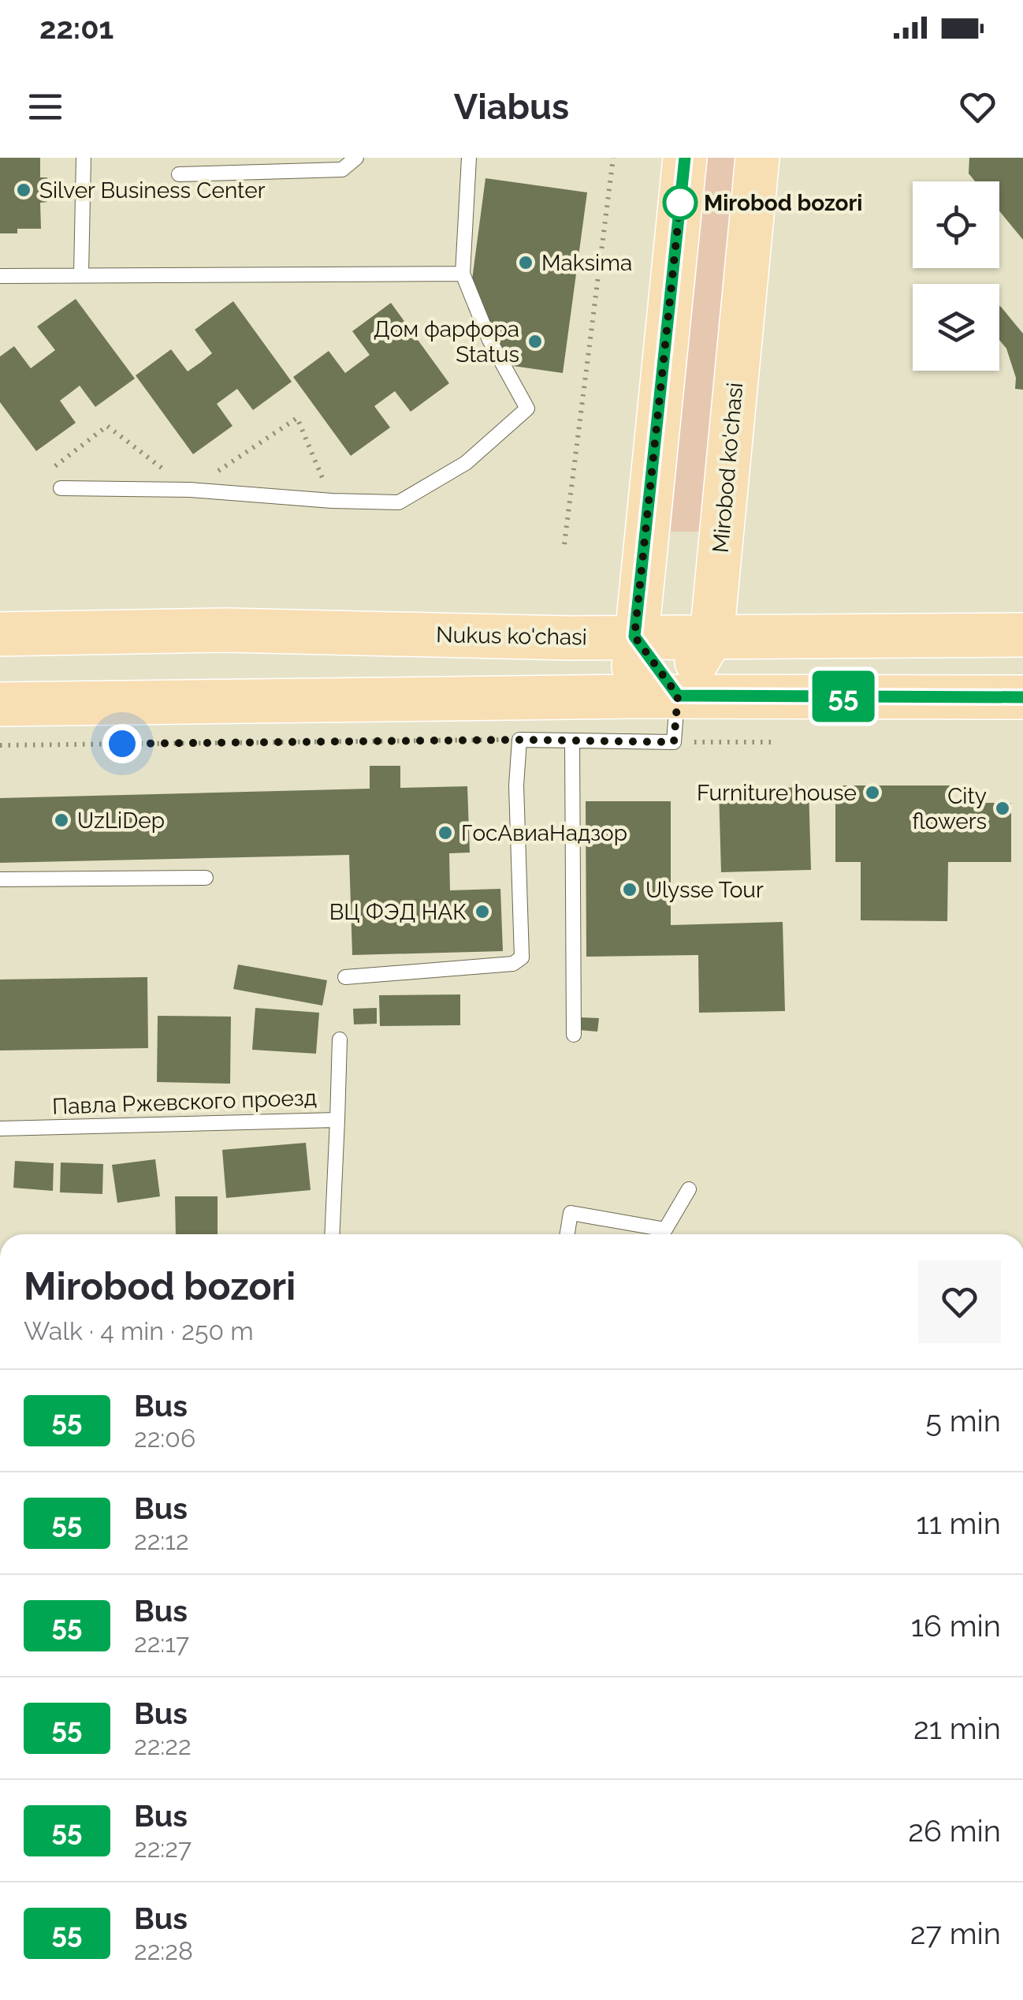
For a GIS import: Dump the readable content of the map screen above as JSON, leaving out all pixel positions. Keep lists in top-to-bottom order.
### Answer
{
  "streets": {
    "main road": ["Mirobod ko'chasi", "Nukus ko'chasi"],
    "lane": ["Павла Ржевского проезд"]
  },
  "crossings": [
    ["Mirobod ko'chasi", "Nukus ko'chasi"]
  ],
  "places": [
    "Silver Business Center",
    "Mirobod bozori",
    "Maksima",
    "Дом фарфора Status",
    "Furniture house",
    "City flowers",
    "UzLiDep",
    "ГосАвиаНадзор",
    "Ulysse Tour",
    "ВЦ ФЭД НАК"
  ],
  "lines": ["bus line 55"],
  "page": {
    "status": "22:01",
    "header": "Viabus",
    "on_map": "55",
    "heading": ["Mirobod bozori", "Walk · 4 min · 250 m"],
    "list": [
      {
        "mark": "55",
        "name": "Bus",
        "note": "22:06",
        "value": "5 min"
      },
      {
        "mark": "55",
        "name": "Bus",
        "note": "22:12",
        "value": "11 min"
      },
      {
        "mark": "55",
        "name": "Bus",
        "note": "22:17",
        "value": "16 min"
      },
      {
        "mark": "55",
        "name": "Bus",
        "note": "22:22",
        "value": "21 min"
      },
      {
        "mark": "55",
        "name": "Bus",
        "note": "22:27",
        "value": "26 min"
      },
      {
        "mark": "55",
        "name": "Bus",
        "note": "22:28",
        "value": "27 min"
      }
    ]
  }
}
